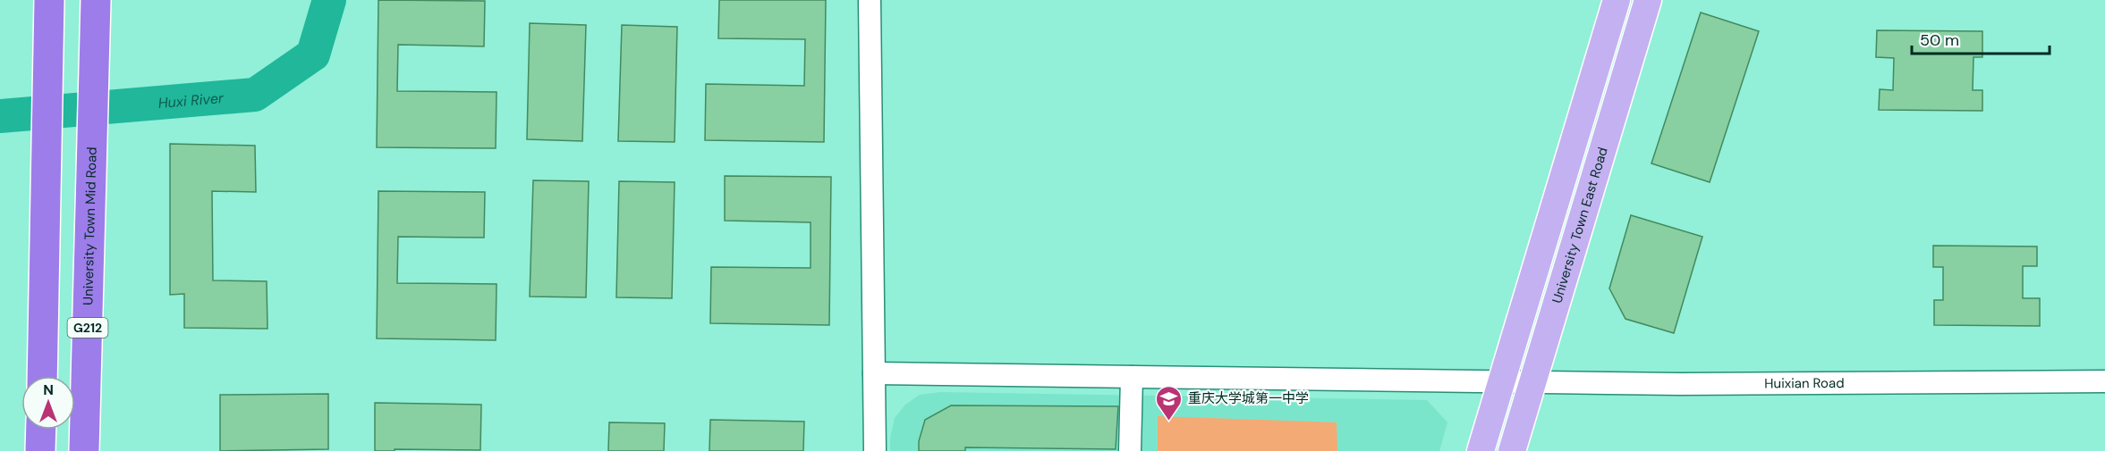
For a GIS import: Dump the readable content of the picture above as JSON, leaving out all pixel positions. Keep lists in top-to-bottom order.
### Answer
{
  "streets": {
    "highway": ["University Town Mid Road", "G212"],
    "main road": ["University Town East Road"],
    "street": ["Huixian Road"]
  },
  "crossings": [
    ["University Town East Road", "Huixian Road"]
  ],
  "water": ["Huxi River"],
  "places": {
    "school or university": ["重庆大学城第一中学"]
  },
  "scale_bar": "50 m",
  "north": "top"
}
